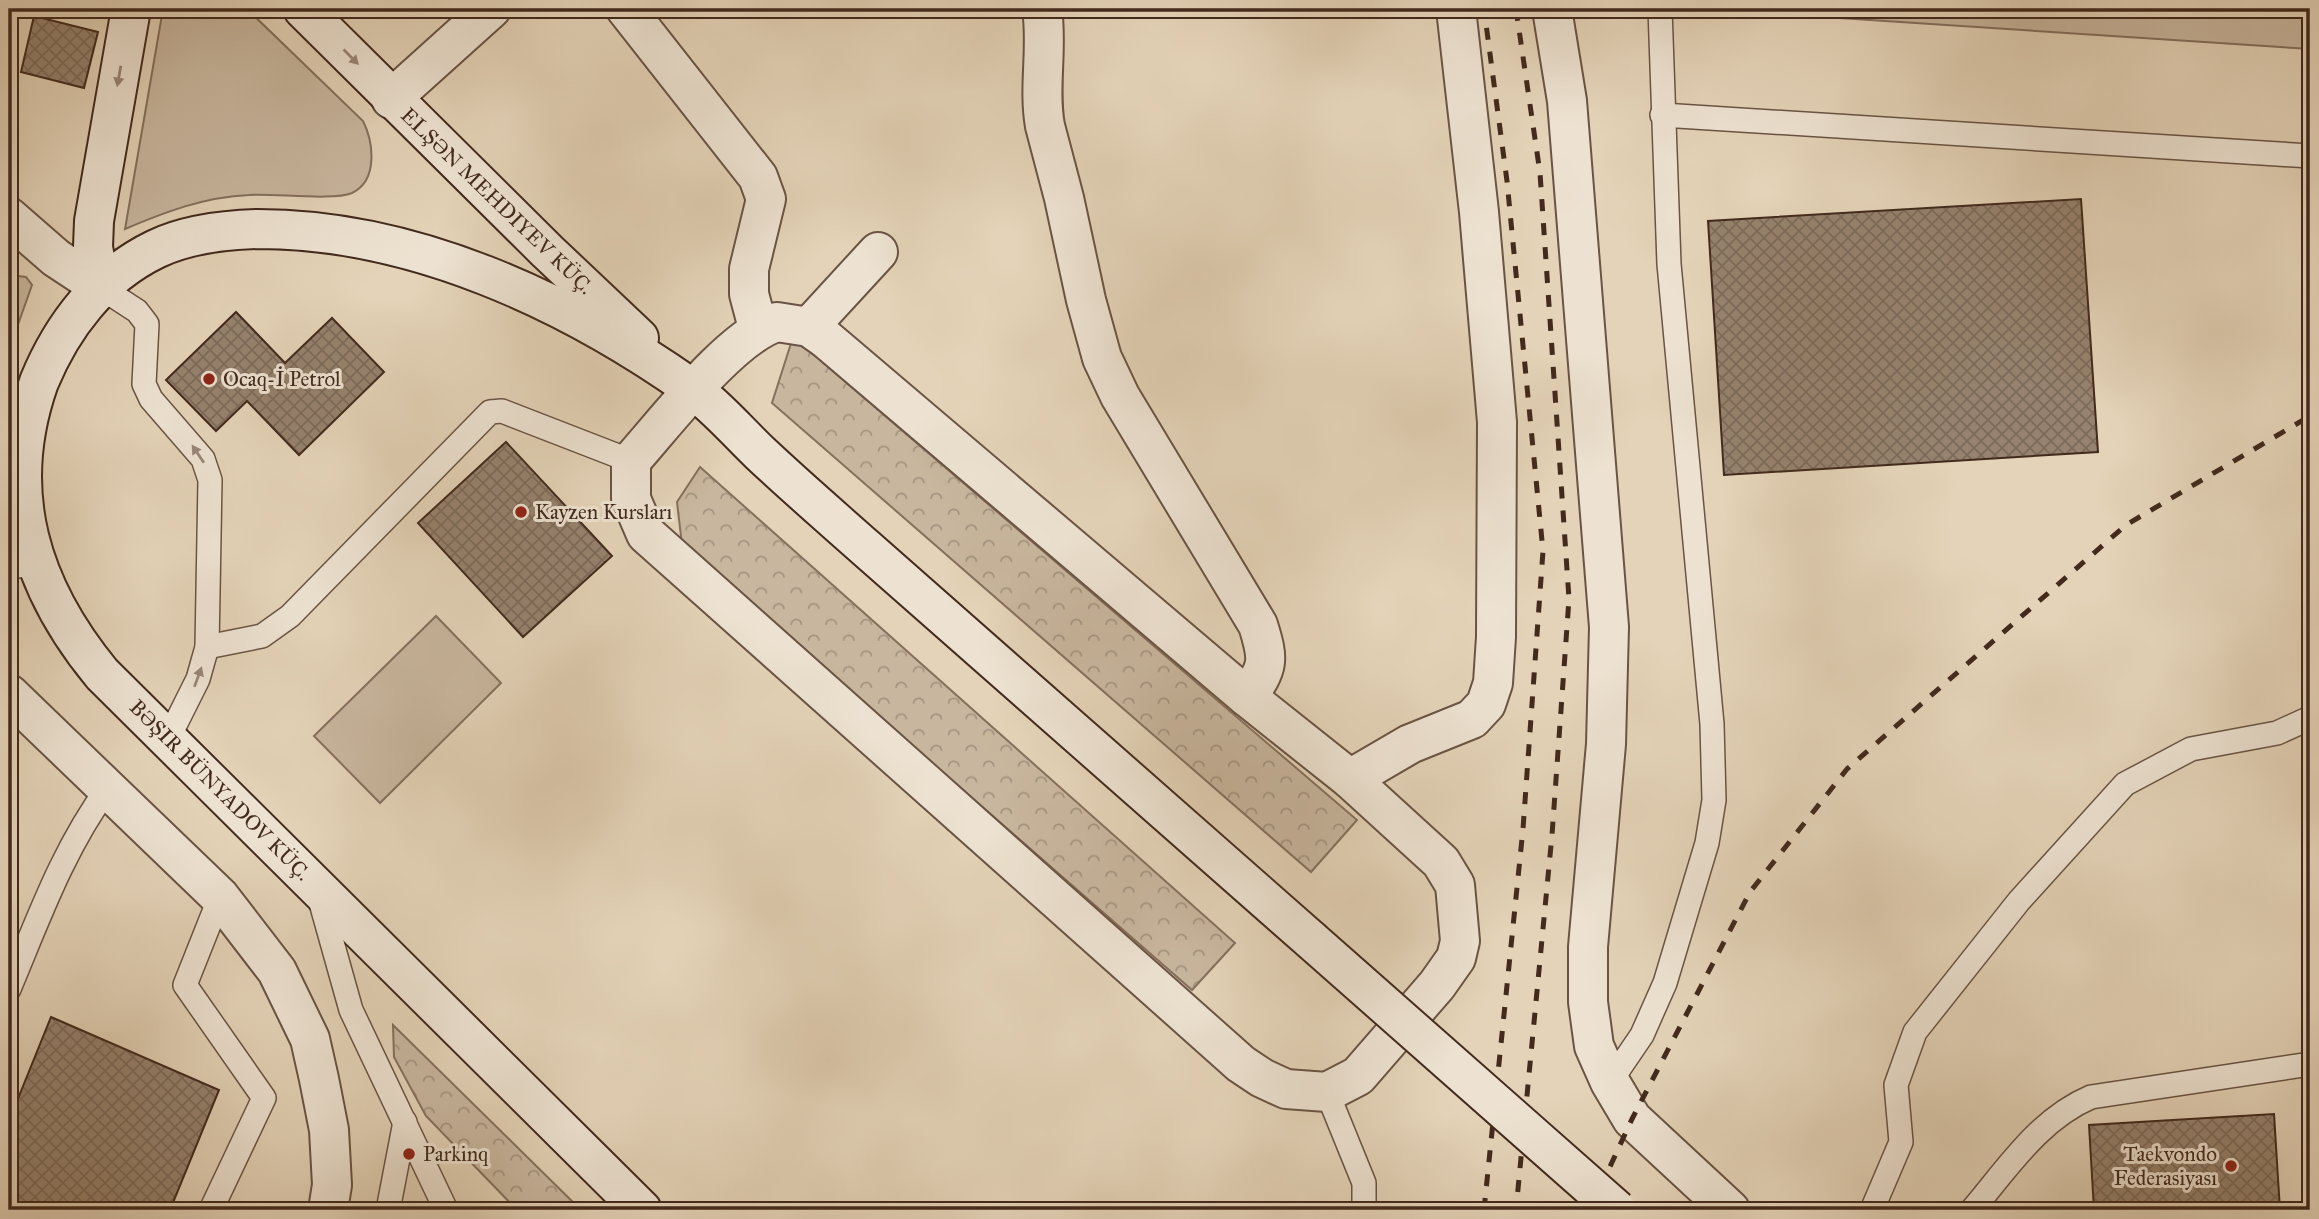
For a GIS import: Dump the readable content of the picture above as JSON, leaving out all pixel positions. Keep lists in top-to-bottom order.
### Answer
{
  "streets": {
    "street": ["ELŞƏN MEHDIYEV KÜÇ.", "BƏŞIR BÜNYADOV KÜÇ."]
  },
  "crossings": [
    ["ELŞƏN MEHDIYEV KÜÇ.", "BƏŞIR BÜNYADOV KÜÇ."]
  ],
  "places": [
    "Ocaq-İ Petrol",
    "Kayzen Kursları",
    "Parkinq",
    "Taekvondo Federasiyası"
  ]
}
